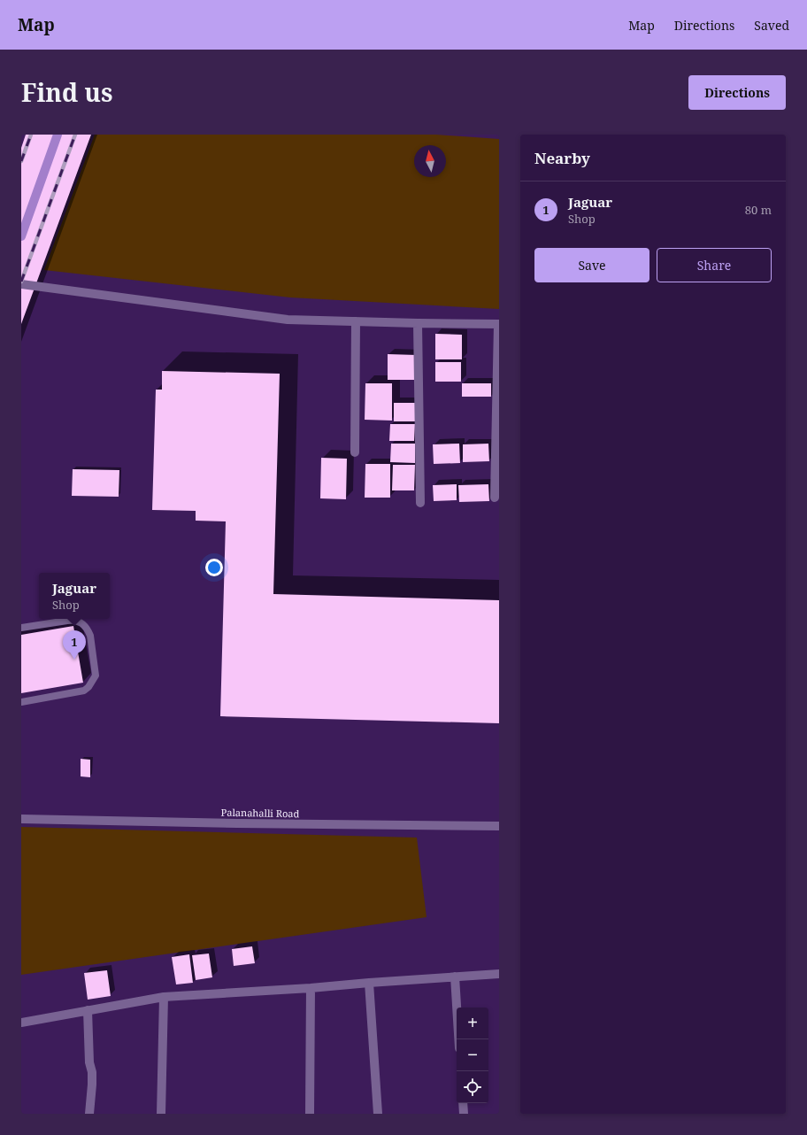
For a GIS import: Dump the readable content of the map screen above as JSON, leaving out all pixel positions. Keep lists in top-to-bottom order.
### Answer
{
  "streets": {
    "street": ["Palanahalli Road"]
  },
  "north": "top",
  "page": {
    "header": "Map",
    "nav": ["Map", "Directions", "Saved"],
    "title": "Find us",
    "buttons": [
      "Directions",
      ["Save", "Share"]
    ],
    "heading": "Nearby",
    "list": [
      {
        "mark": "1",
        "name": "Jaguar",
        "note": "Shop",
        "value": "80 m"
      }
    ],
    "popup": ["Jaguar", "Shop"],
    "pins": "1",
    "map_buttons": ["+", "−"]
  }
}
